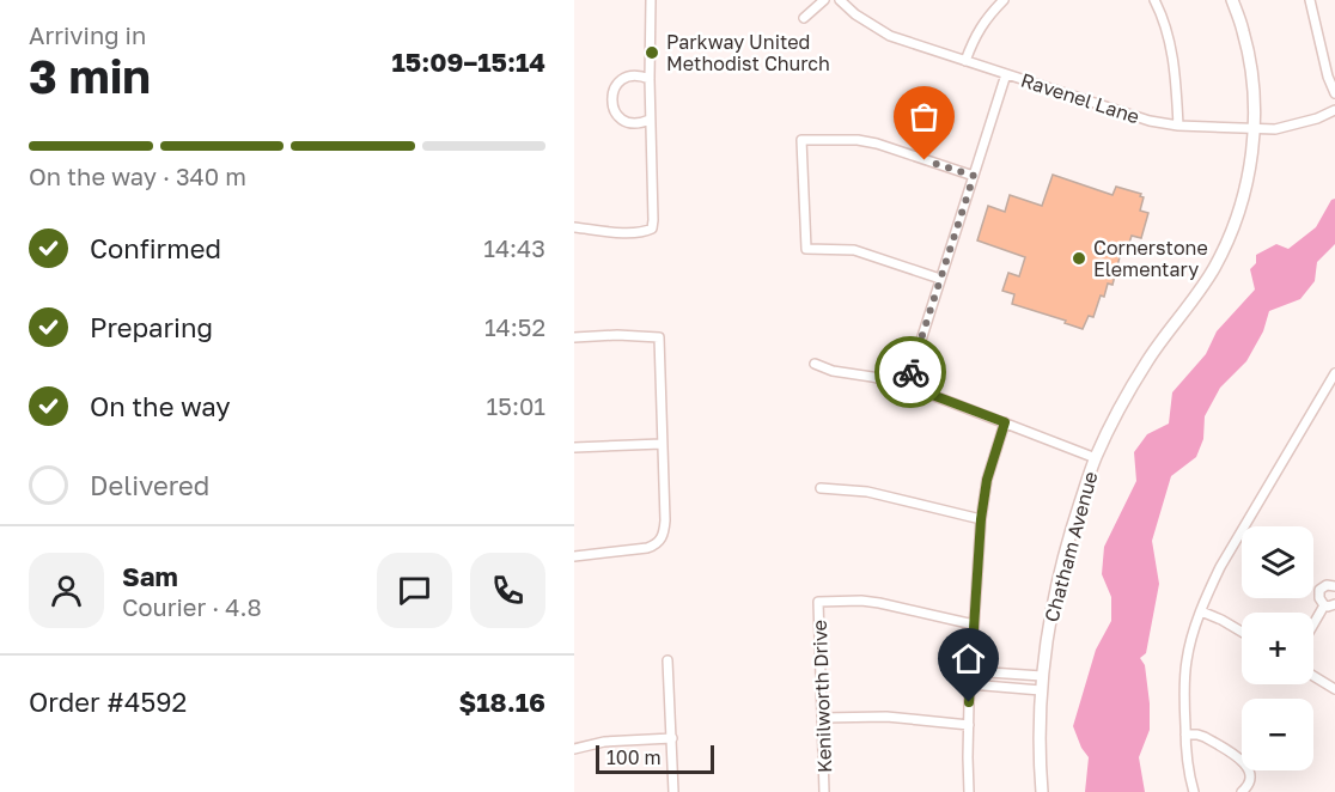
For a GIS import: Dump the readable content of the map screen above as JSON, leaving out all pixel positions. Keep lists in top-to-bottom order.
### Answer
{
  "streets": {
    "street": ["Ravenel Lane", "Chatham Avenue", "Kenilworth Drive"]
  },
  "crossings": [
    ["Ravenel Lane", "Chatham Avenue"]
  ],
  "places": ["Parkway United Methodist Church", "Cornerstone Elementary"],
  "scale_bar": "100 m",
  "page": {
    "heading": ["3 min", "Arriving in", "15:09–15:14"],
    "panel": [
      "Sam",
      "Courier · 4.8",
      "Order #4592",
      "$18.16"
    ],
    "bar": "On the way · 340 m",
    "list": [
      ["Confirmed", "14:43"],
      ["Preparing", "14:52"],
      ["On the way", "15:01"],
      "Delivered"
    ],
    "map_buttons": ["+", "−"],
    "scale": "100 m"
  }
}
